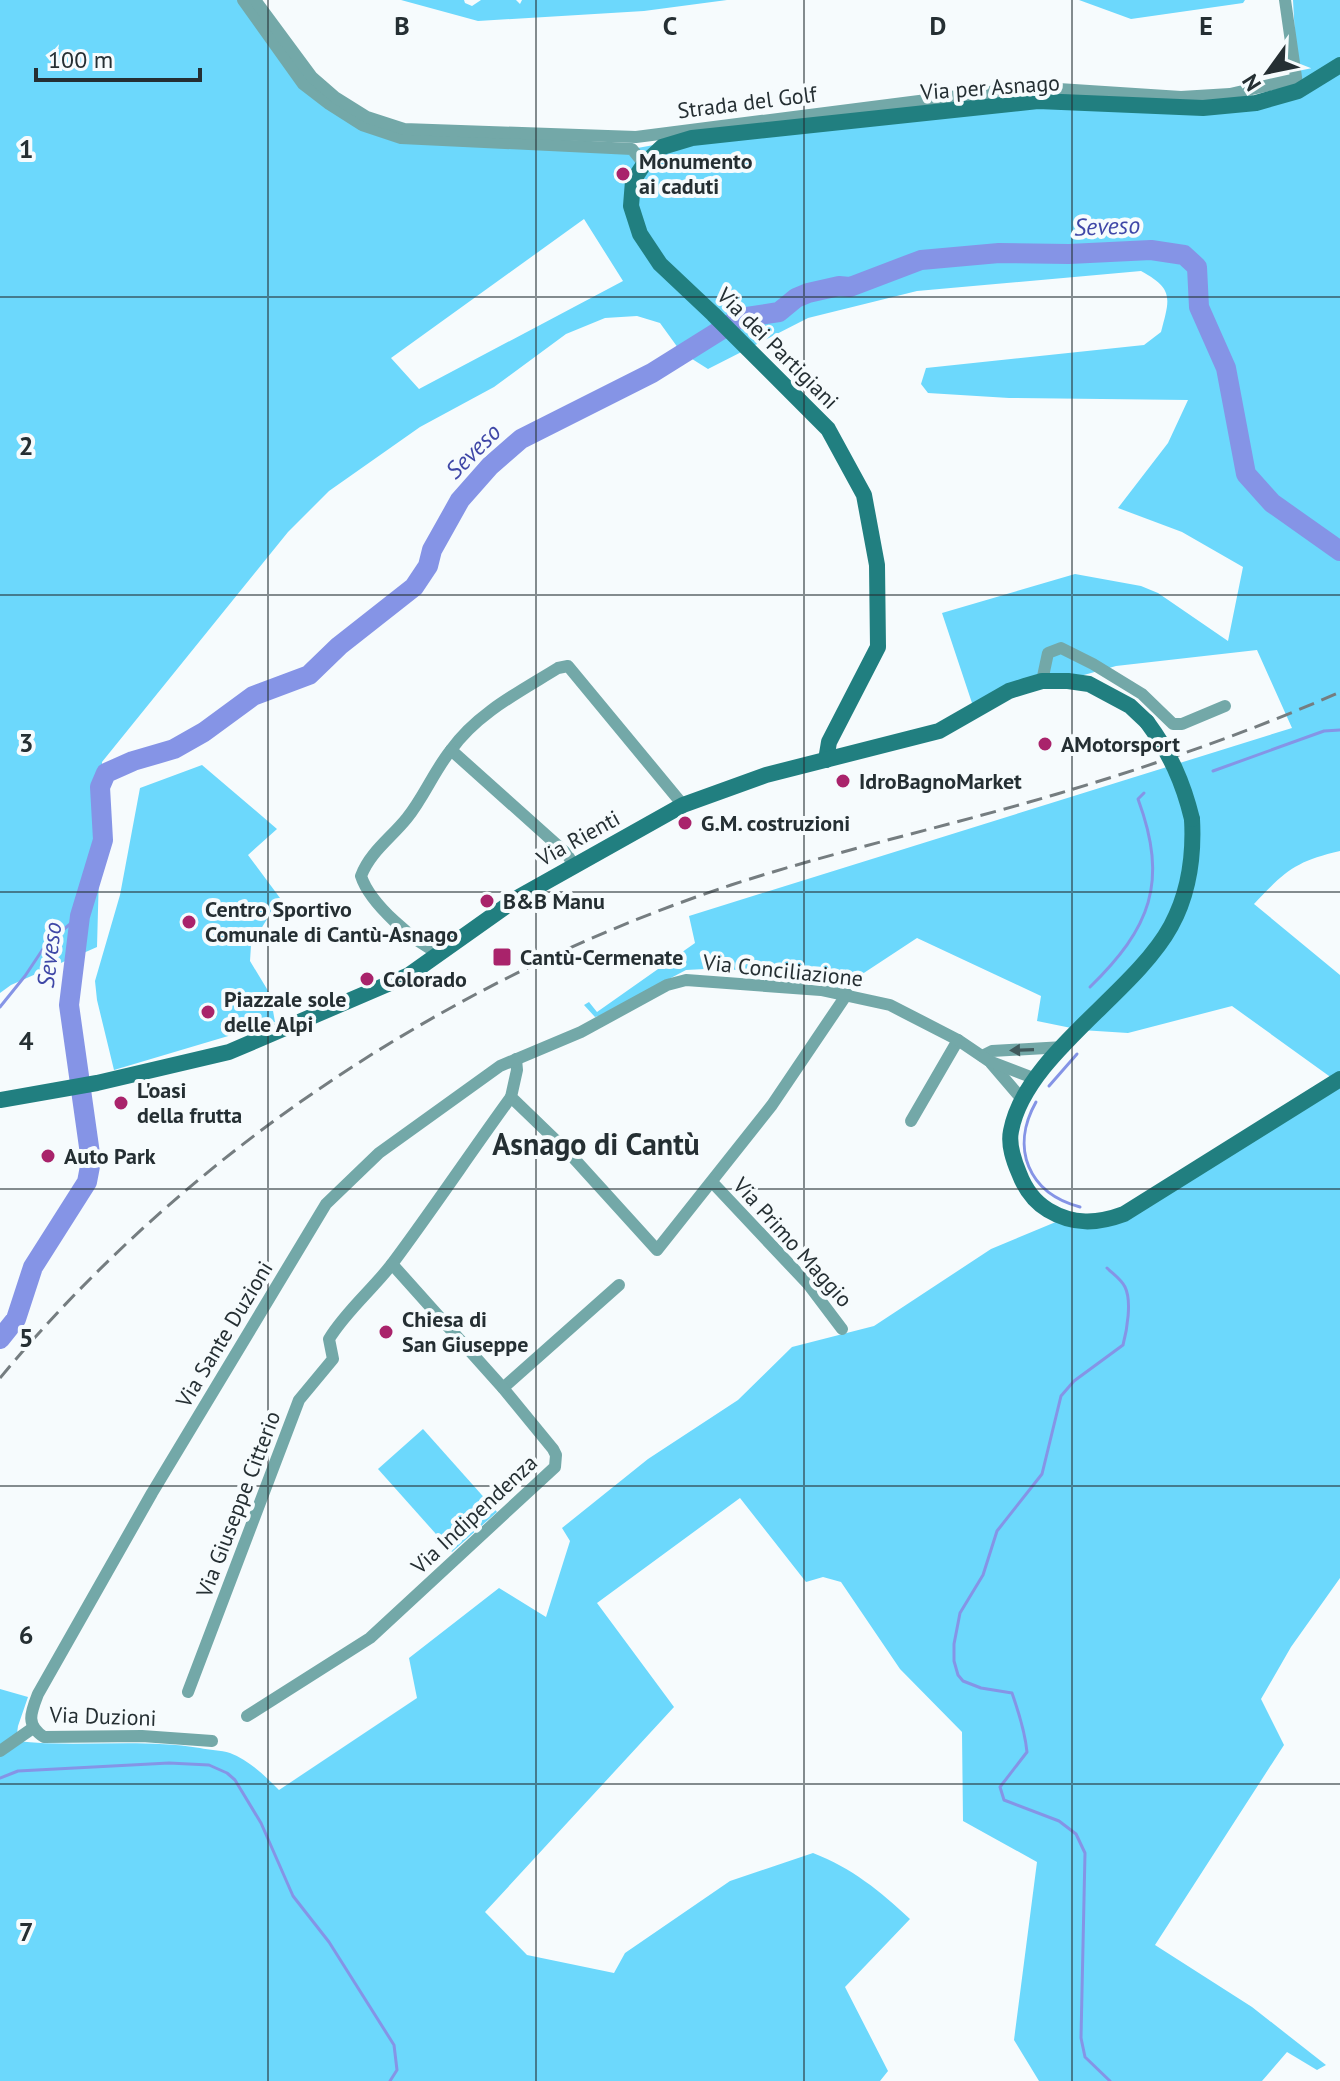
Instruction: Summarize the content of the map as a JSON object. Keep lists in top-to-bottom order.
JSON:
{
  "streets": {
    "main road": ["Via per Asnago", "Via dei Partigiani", "Via Rienti"],
    "street": [
      "Strada del Golf",
      "Via Conciliazione",
      "Via Primo Maggio",
      "Via Sante Duzioni",
      "Via Giuseppe Citterio",
      "Via Indipendenza",
      "Via Duzioni"
    ]
  },
  "crossings": [
    ["Via per Asnago", "Strada del Golf"],
    ["Via per Asnago", "Via dei Partigiani"],
    ["Via dei Partigiani", "Via Rienti"],
    ["Via Conciliazione", "Via Primo Maggio"],
    ["Via Conciliazione", "Via Sante Duzioni"],
    ["Via Sante Duzioni", "Via Duzioni"],
    ["Via Giuseppe Citterio", "Via Indipendenza"]
  ],
  "districts": ["Asnago di Cantù"],
  "water": ["Seveso"],
  "places": {
    "other": [
      "Monumento ai caduti",
      "AMotorsport",
      "IdroBagnoMarket",
      "G.M. costruzioni",
      "B&B Manu",
      "Centro Sportivo Comunale di Cantù-Asnago",
      "Colorado",
      "Piazzale sole delle Alpi",
      "L'oasi della frutta",
      "Auto Park",
      "Chiesa di San Giuseppe"
    ],
    "transit": ["Cantù-Cermenate"]
  },
  "scale_bar": "100 m",
  "north": "bottom left",
  "grid": {
    "columns": [
      "B",
      "C",
      "D",
      "E"
    ],
    "rows": [
      "1",
      "2",
      "3",
      "4",
      "5",
      "6",
      "7"
    ]
  }
}
